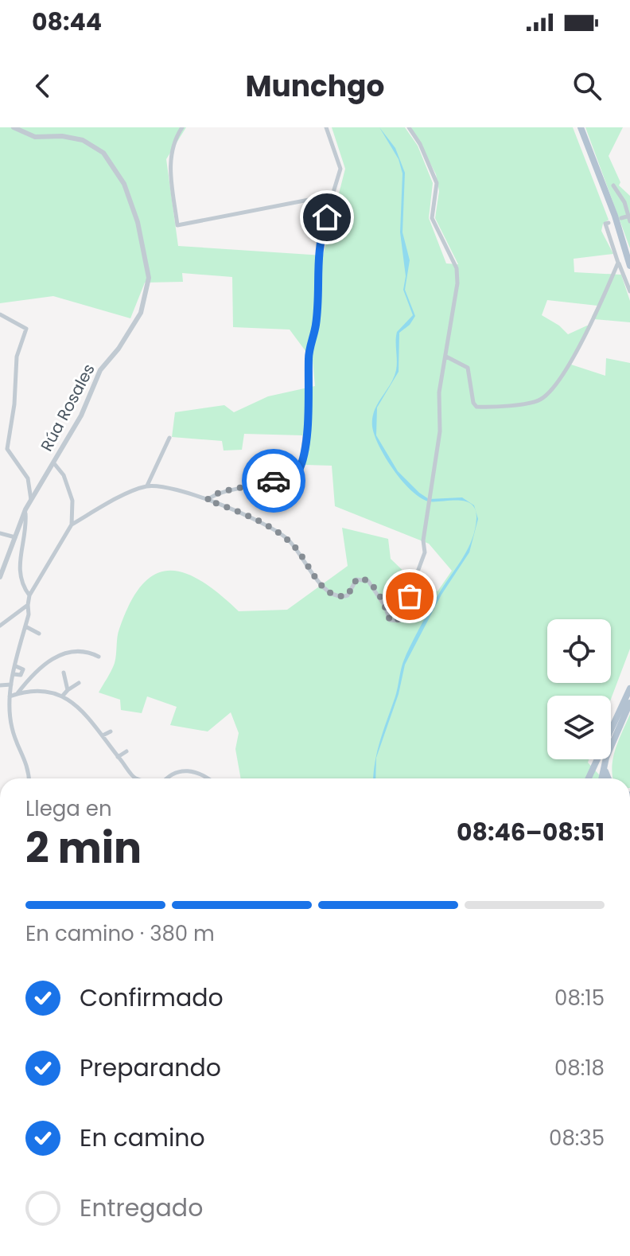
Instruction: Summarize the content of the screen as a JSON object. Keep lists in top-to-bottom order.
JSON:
{
  "streets": {
    "street": ["Rúa Rosales"]
  },
  "page": {
    "status": "08:44",
    "header": "Munchgo",
    "heading": ["2 min", "Llega en", "08:46–08:51"],
    "bar": "En camino · 380 m",
    "list": [
      ["Confirmado", "08:15"],
      ["Preparando", "08:18"],
      ["En camino", "08:35"],
      "Entregado"
    ]
  }
}
